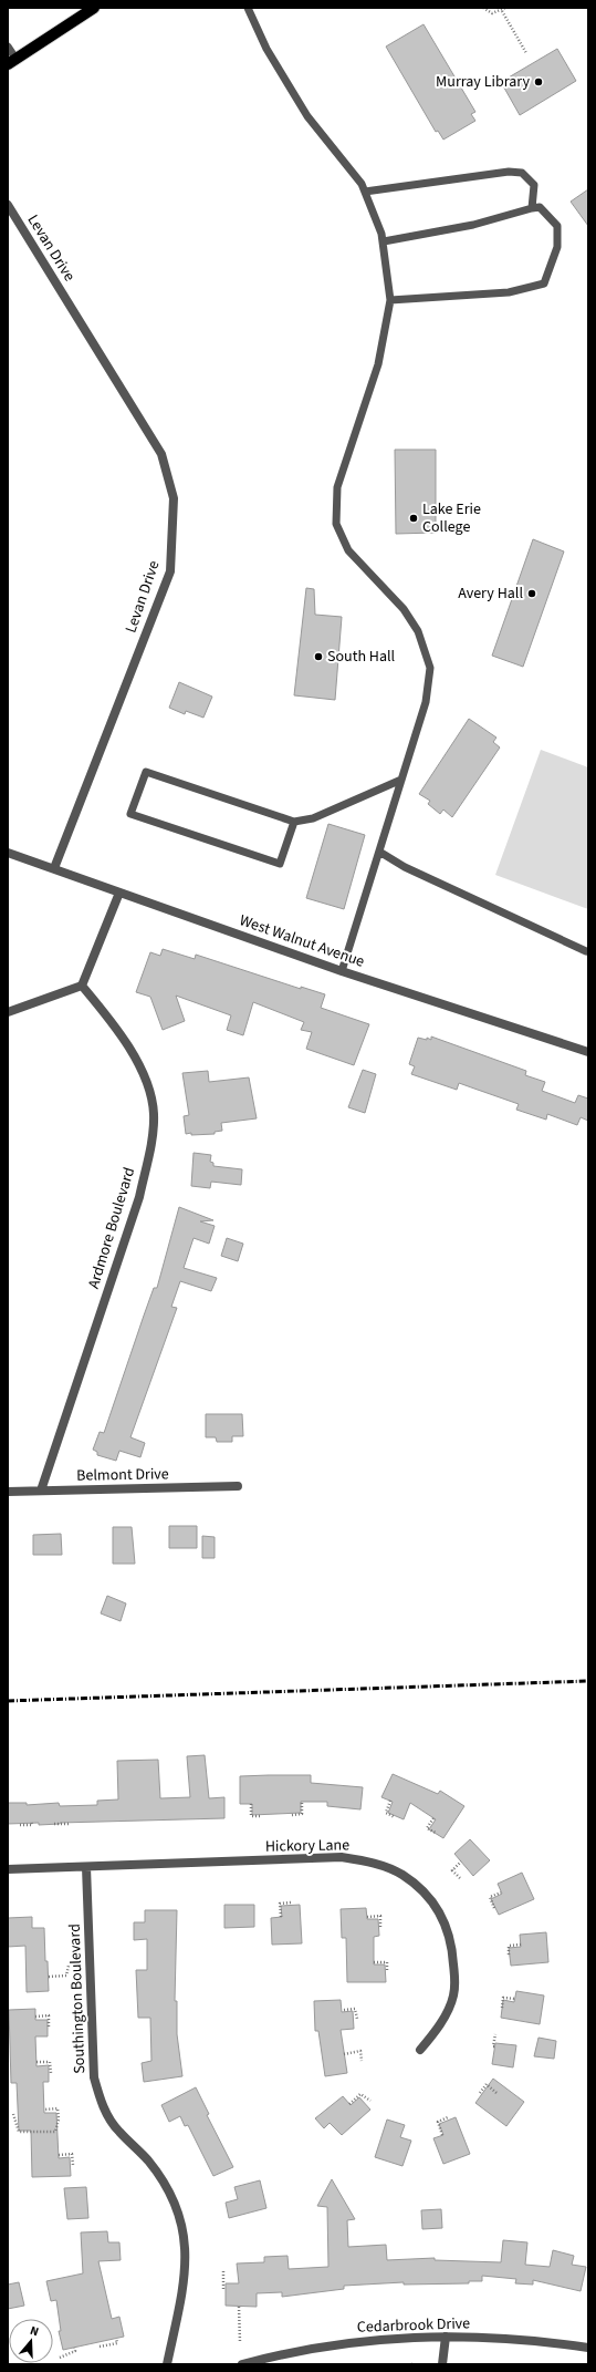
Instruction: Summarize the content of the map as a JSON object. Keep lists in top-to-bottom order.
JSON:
{
  "streets": {
    "street": [
      "Levan Drive",
      "West Walnut Avenue",
      "Ardmore Boulevard",
      "Belmont Drive",
      "Hickory Lane",
      "Southington Boulevard",
      "Cedarbrook Drive"
    ]
  },
  "crossings": [
    ["Levan Drive", "West Walnut Avenue"],
    ["Ardmore Boulevard", "Belmont Drive"],
    ["Hickory Lane", "Southington Boulevard"]
  ],
  "places": [
    "Murray Library",
    "Lake Erie College",
    "Avery Hall",
    "South Hall"
  ],
  "north": "top"
}
